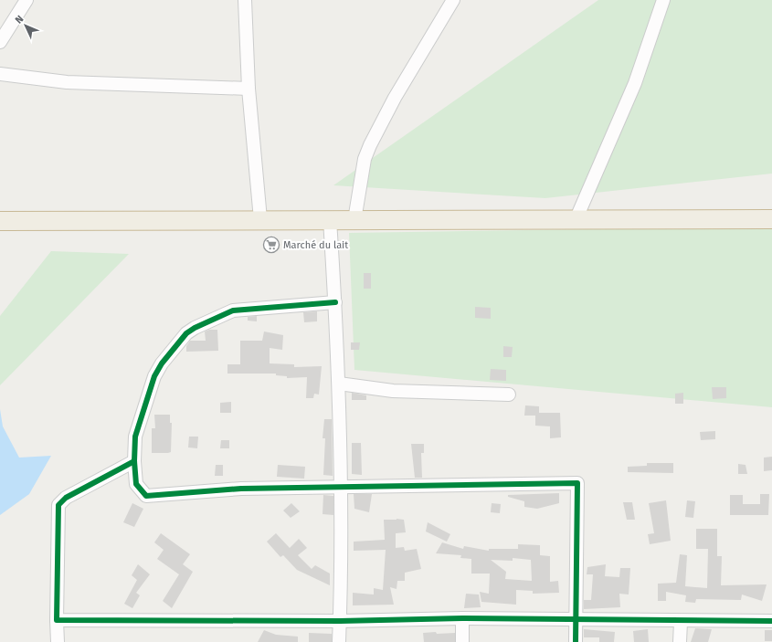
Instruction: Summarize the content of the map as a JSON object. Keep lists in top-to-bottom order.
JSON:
{
  "places": {
    "supermarket": ["Marché du lait"]
  },
  "north": "top left"
}
